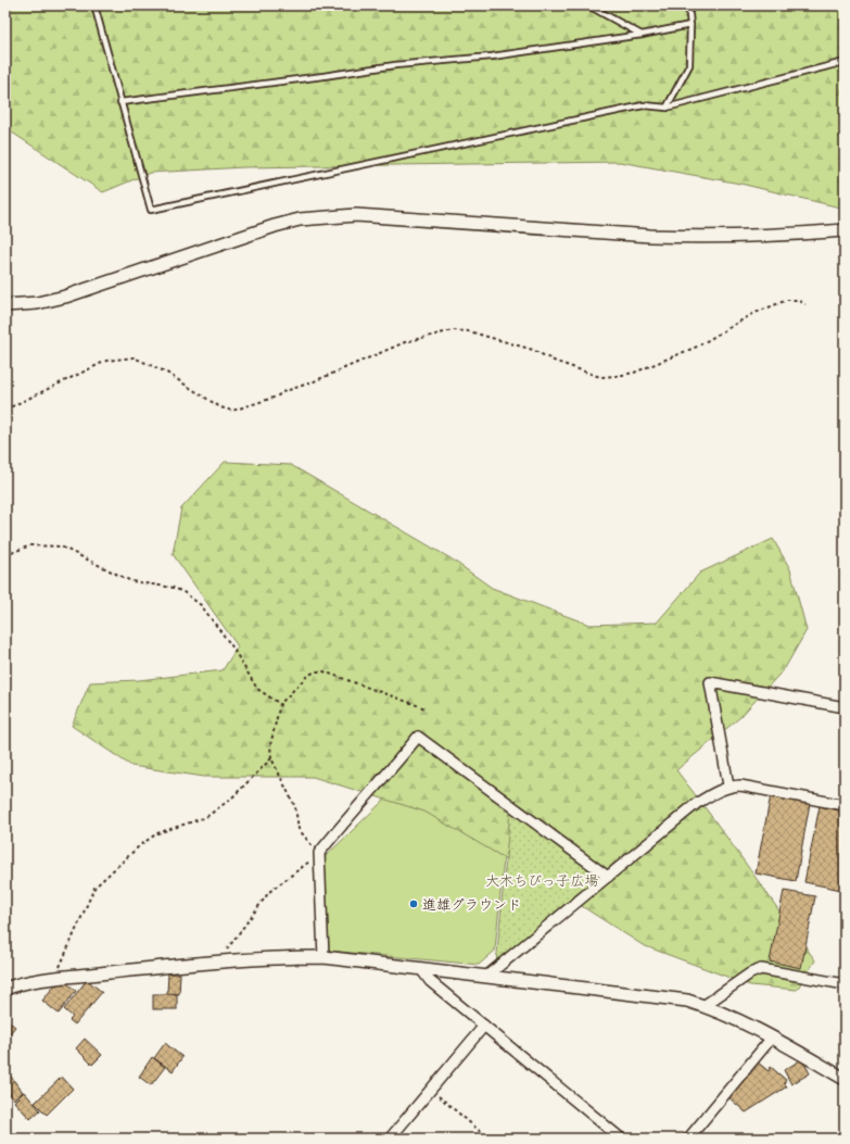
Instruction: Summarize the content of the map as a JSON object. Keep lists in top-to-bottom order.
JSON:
{
  "parks": ["大木ちびっ子広場"],
  "places": ["進雄グラウンド"]
}
